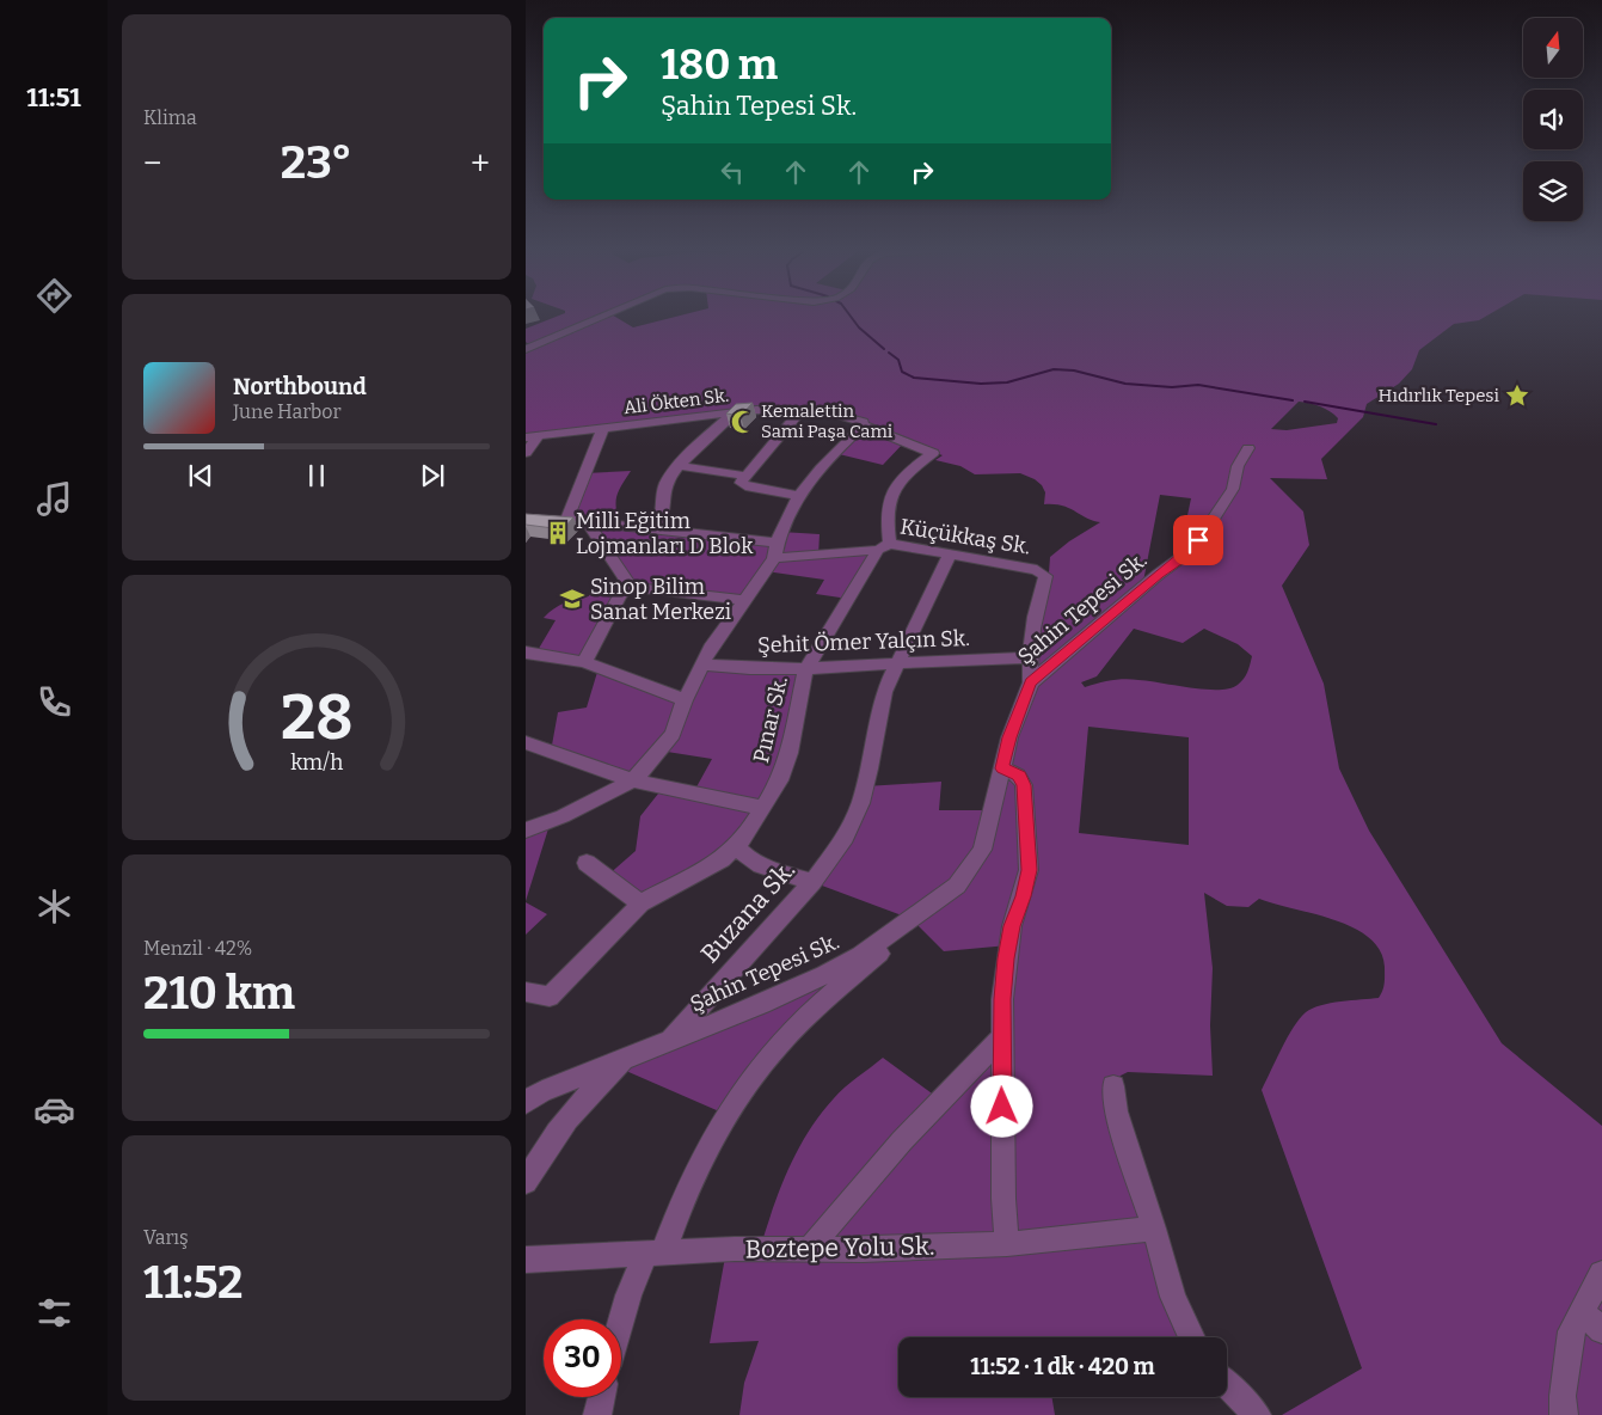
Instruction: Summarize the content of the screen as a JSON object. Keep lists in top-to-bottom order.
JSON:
{
  "streets": {
    "street": [
      "Ali Ökten Sk.",
      "Küçükkaş Sk.",
      "Şahin Tepesi Sk.",
      "Şehit Ömer Yalçın Sk.",
      "Pınar Sk.",
      "Buzana Sk.",
      "Boztepe Yolu Sk."
    ]
  },
  "crossings": [
    ["Ali Ökten Sk.", "Küçükkaş Sk."],
    ["Ali Ökten Sk.", "Pınar Sk."],
    ["Küçükkaş Sk.", "Şahin Tepesi Sk."],
    ["Küçükkaş Sk.", "Şehit Ömer Yalçın Sk."],
    ["Küçükkaş Sk.", "Pınar Sk."],
    ["Küçükkaş Sk.", "Buzana Sk."],
    ["Şahin Tepesi Sk.", "Buzana Sk."],
    ["Şehit Ömer Yalçın Sk.", "Pınar Sk."],
    ["Şehit Ömer Yalçın Sk.", "Buzana Sk."]
  ],
  "places": {
    "place": ["Hıdırlık Tepesi"],
    "mosque": ["Kemalettin Sami Paşa Cami"],
    "building": ["Milli Eğitim Lojmanları D Blok"],
    "school or university": ["Sinop Bilim Sanat Merkezi"]
  },
  "north": "top",
  "page": {
    "tabs": "11:51",
    "tile": [
      "Klima",
      ["Menzil · 42%", "210 km"],
      ["Varış", "11:52"]
    ],
    "turn": ["180 m", "Şahin Tepesi Sk."],
    "heat": ["−", "23°", "+"],
    "song": ["Northbound", "June Harbor"],
    "limit": "30",
    "trip": "11:52 · 1 dk · 420 m",
    "gauge": ["28", "km/h"]
  }
}
